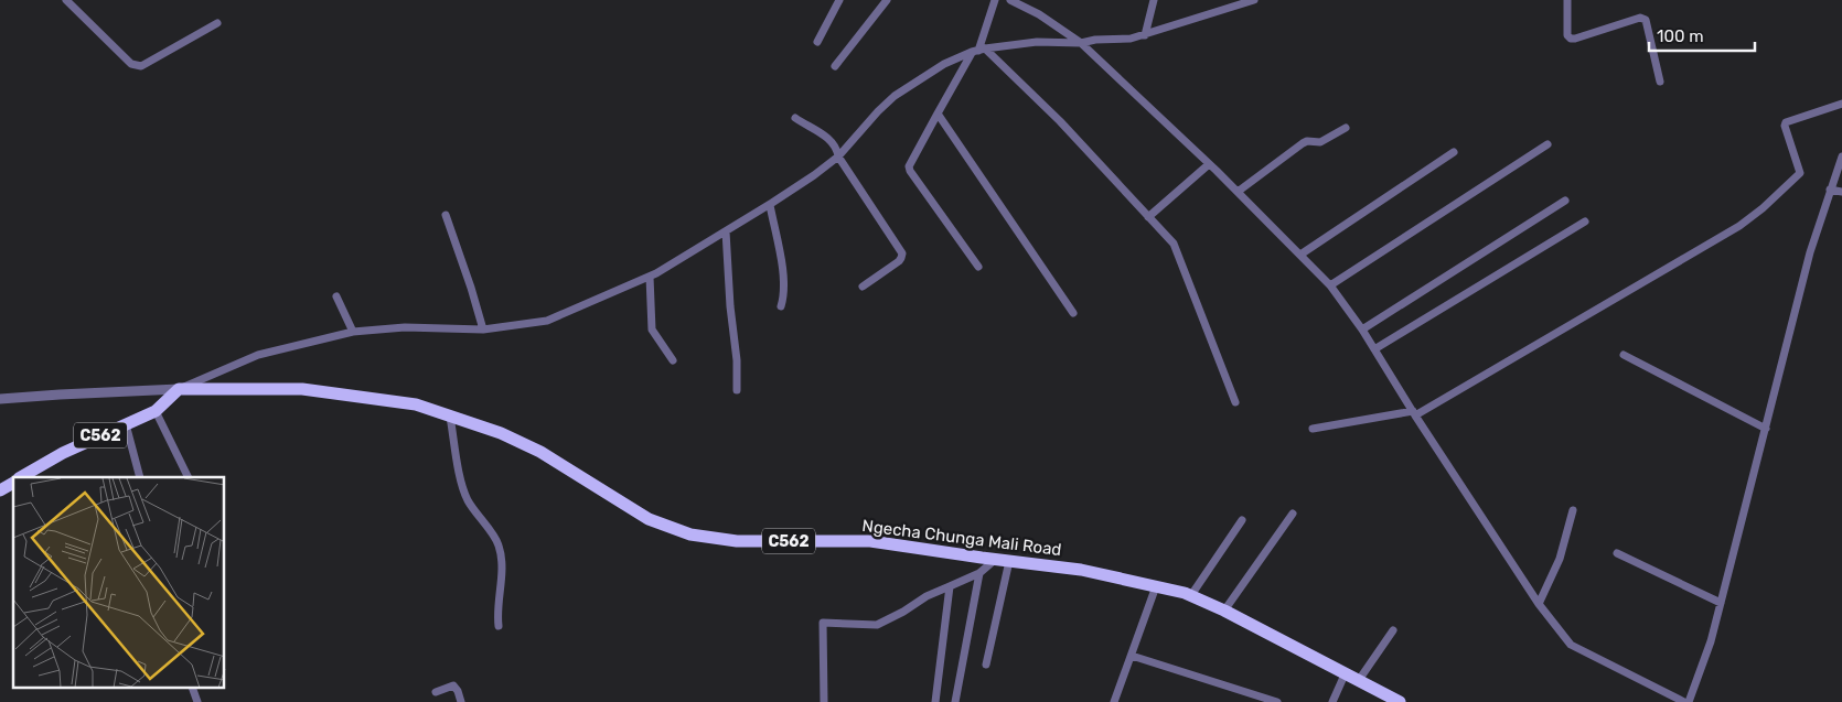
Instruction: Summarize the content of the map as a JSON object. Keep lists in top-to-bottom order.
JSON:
{
  "streets": {
    "main road": ["C562", "Ngecha Chunga Mali Road"]
  },
  "crossings": [
    ["C562", "Ngecha Chunga Mali Road"]
  ],
  "scale_bar": "100 m"
}
